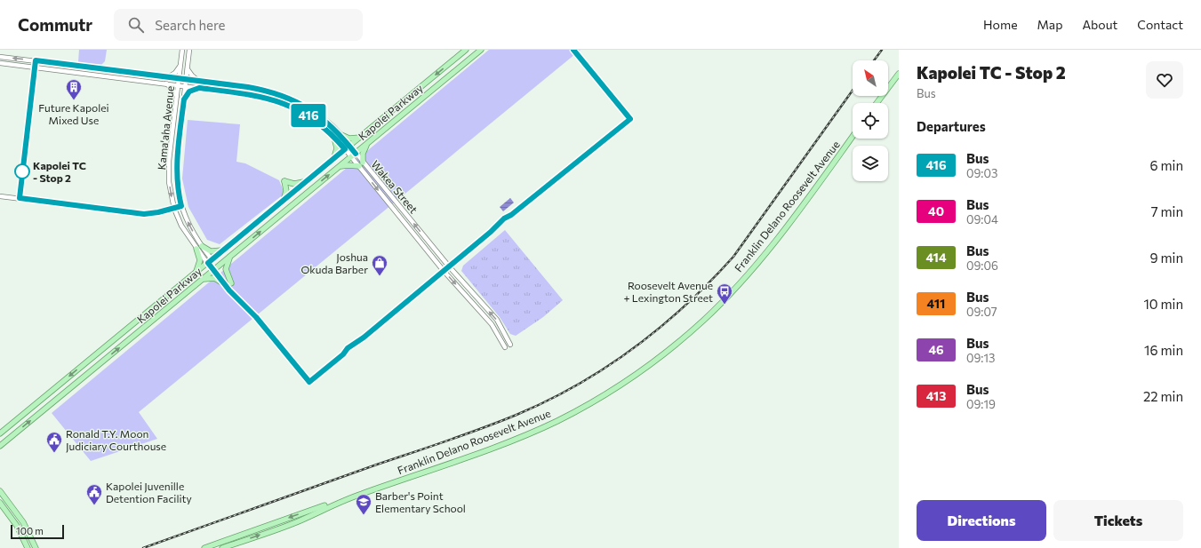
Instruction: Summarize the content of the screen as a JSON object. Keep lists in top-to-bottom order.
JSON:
{
  "streets": {
    "main road": ["Kapolei Parkway", "Franklin Delano Roosevelt Avenue"],
    "street": ["Kama'aha Avenue", "Wakea Street"]
  },
  "crossings": [
    ["Kapolei Parkway", "Kama'aha Avenue"],
    ["Kapolei Parkway", "Wakea Street"],
    ["Kama'aha Avenue", "Wakea Street"]
  ],
  "places": {
    "building": ["Future Kapolei Mixed Use"],
    "other": ["Kapolei TC - Stop 2"],
    "shop": ["Joshua Okuda Barber"],
    "bus stop": ["Roosevelt Avenue + Lexington Street"],
    "public building": ["Ronald T.Y. Moon Judiciary Courthouse", "Kapolei Juvenille Detention Facility"],
    "school or university": ["Barber's Point Elementary School"]
  },
  "lines": ["bus line 416"],
  "scale_bar": "100 m",
  "north": "top left",
  "page": {
    "header": "Commutr",
    "search": "Search here",
    "nav": [
      "Home",
      "Map",
      "About",
      "Contact"
    ],
    "on_map": "416",
    "heading": [
      ["Kapolei TC - Stop 2", "Bus"],
      "Departures"
    ],
    "list": [
      {
        "mark": "416",
        "name": "Bus",
        "note": "09:03",
        "value": "6 min"
      },
      {
        "mark": "40",
        "name": "Bus",
        "note": "09:04",
        "value": "7 min"
      },
      {
        "mark": "414",
        "name": "Bus",
        "note": "09:06",
        "value": "9 min"
      },
      {
        "mark": "411",
        "name": "Bus",
        "note": "09:07",
        "value": "10 min"
      },
      {
        "mark": "46",
        "name": "Bus",
        "note": "09:13",
        "value": "16 min"
      },
      {
        "mark": "413",
        "name": "Bus",
        "note": "09:19",
        "value": "22 min"
      }
    ],
    "buttons": ["Directions", "Tickets"],
    "scale": "100 m"
  }
}
